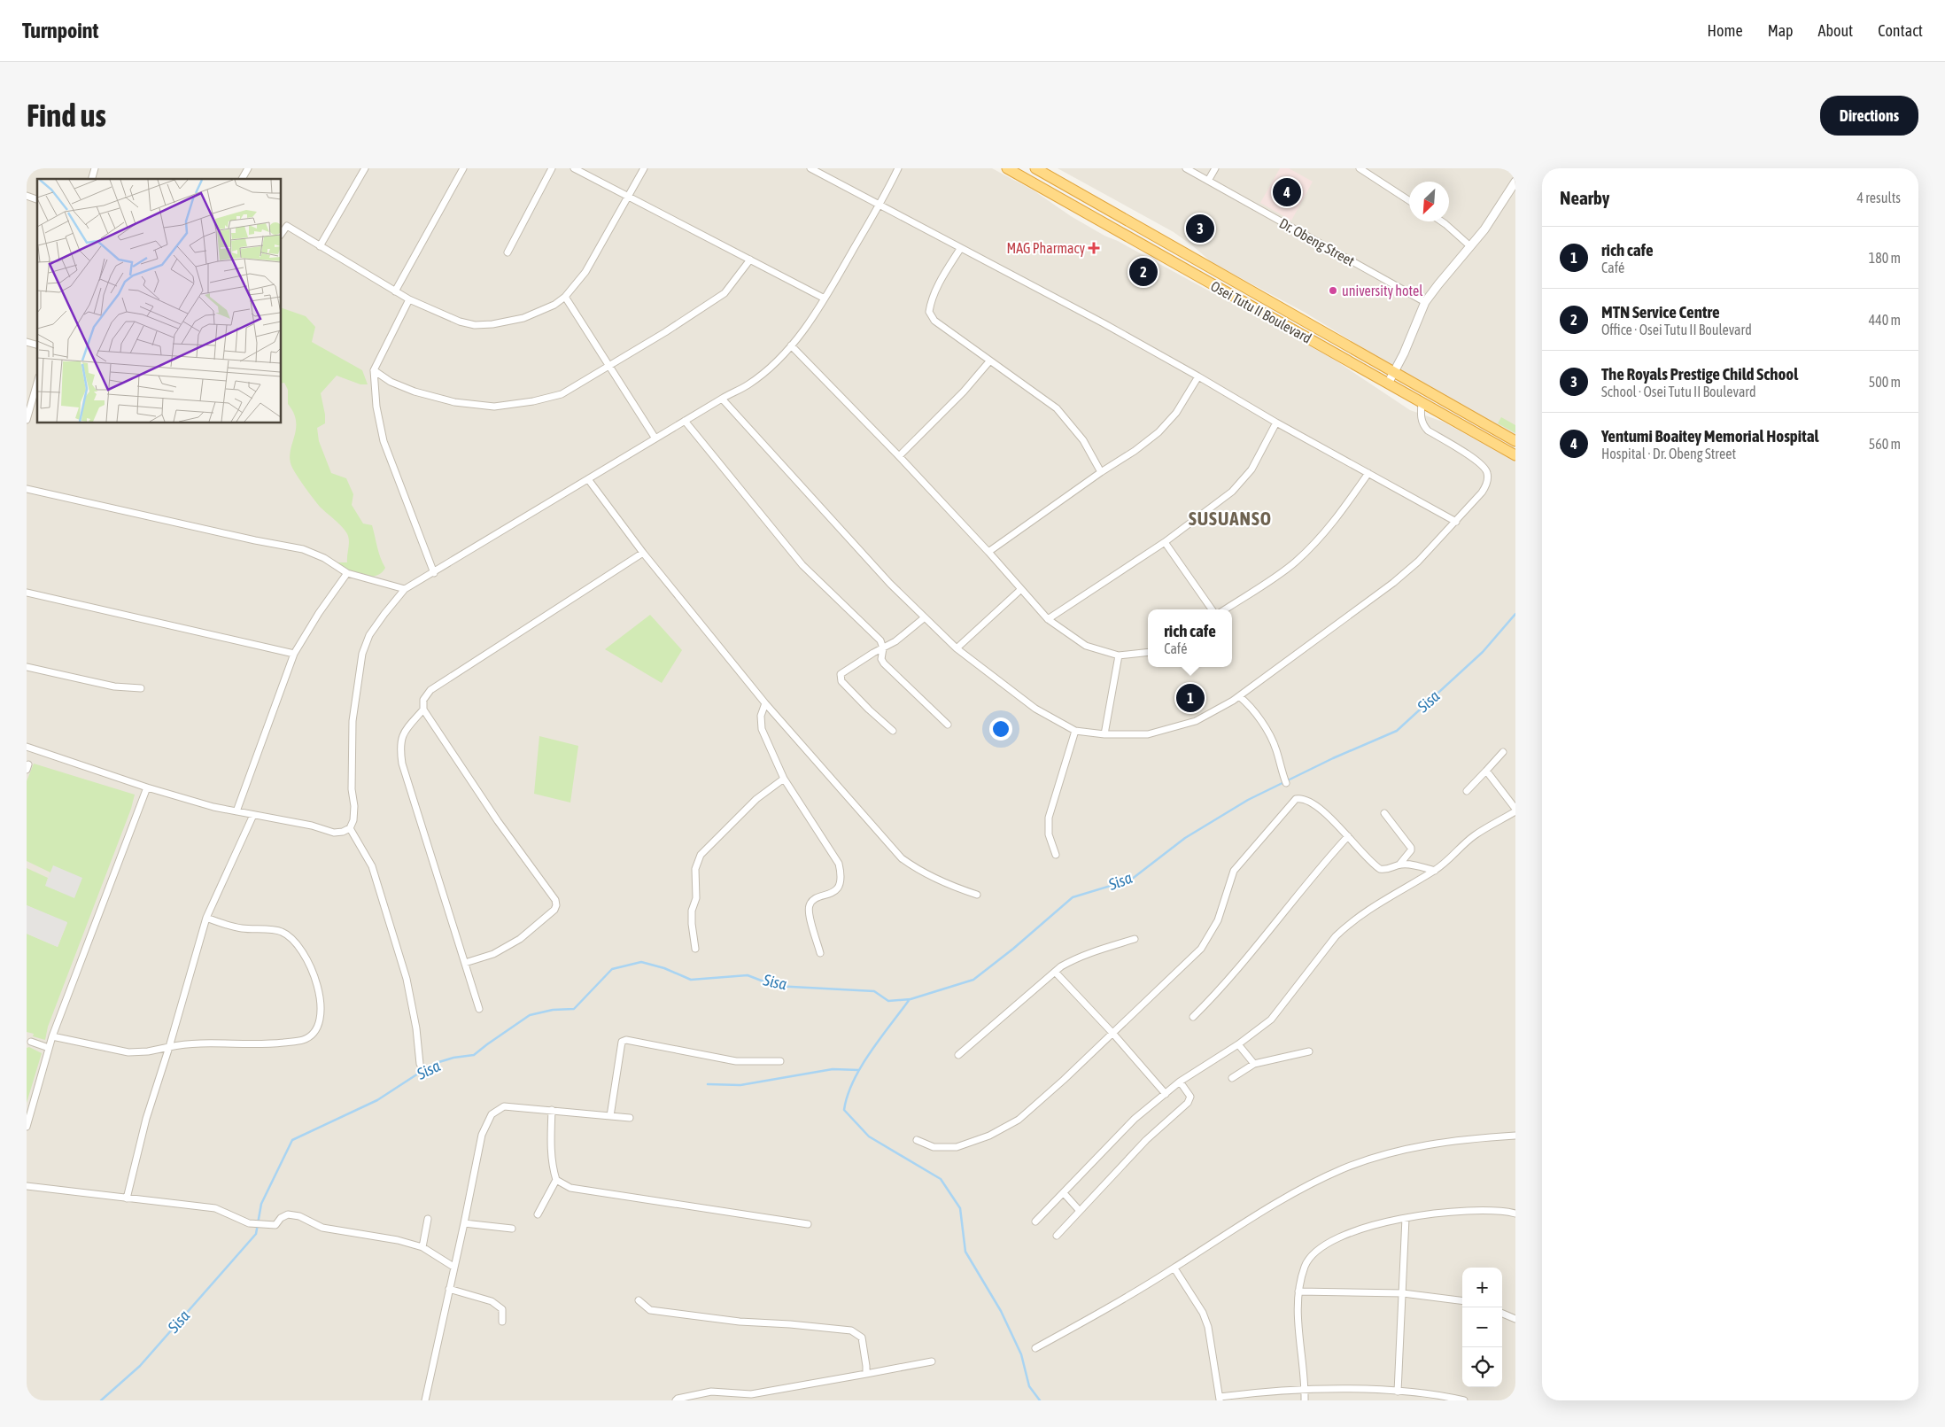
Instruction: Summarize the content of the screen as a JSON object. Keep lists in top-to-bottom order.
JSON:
{
  "streets": {
    "highway": ["Osei Tutu II Boulevard"],
    "street": ["Dr. Obeng Street"]
  },
  "districts": ["SUSUANSO"],
  "water": ["Sisa"],
  "places": {
    "health": ["MAG Pharmacy"],
    "other": ["university hotel"]
  },
  "north": "bottom left",
  "page": {
    "header": "Turnpoint",
    "nav": [
      "Home",
      "Map",
      "About",
      "Contact"
    ],
    "buttons": "Directions",
    "title": "Find us",
    "heading": ["Nearby", "4 results"],
    "pins": [
      "4",
      "3",
      "2",
      "1"
    ],
    "list": [
      {
        "mark": "1",
        "name": "rich cafe",
        "note": "Café",
        "value": "180 m"
      },
      {
        "mark": "2",
        "name": "MTN Service Centre",
        "note": "Office · Osei Tutu II Boulevard",
        "value": "440 m"
      },
      {
        "mark": "3",
        "name": "The Royals Prestige Child School",
        "note": "School · Osei Tutu II Boulevard",
        "value": "500 m"
      },
      {
        "mark": "4",
        "name": "Yentumi Boaitey Memorial Hospital",
        "note": "Hospital · Dr. Obeng Street",
        "value": "560 m"
      }
    ],
    "popup": ["rich cafe", "Café"],
    "map_buttons": ["+", "−"]
  }
}
